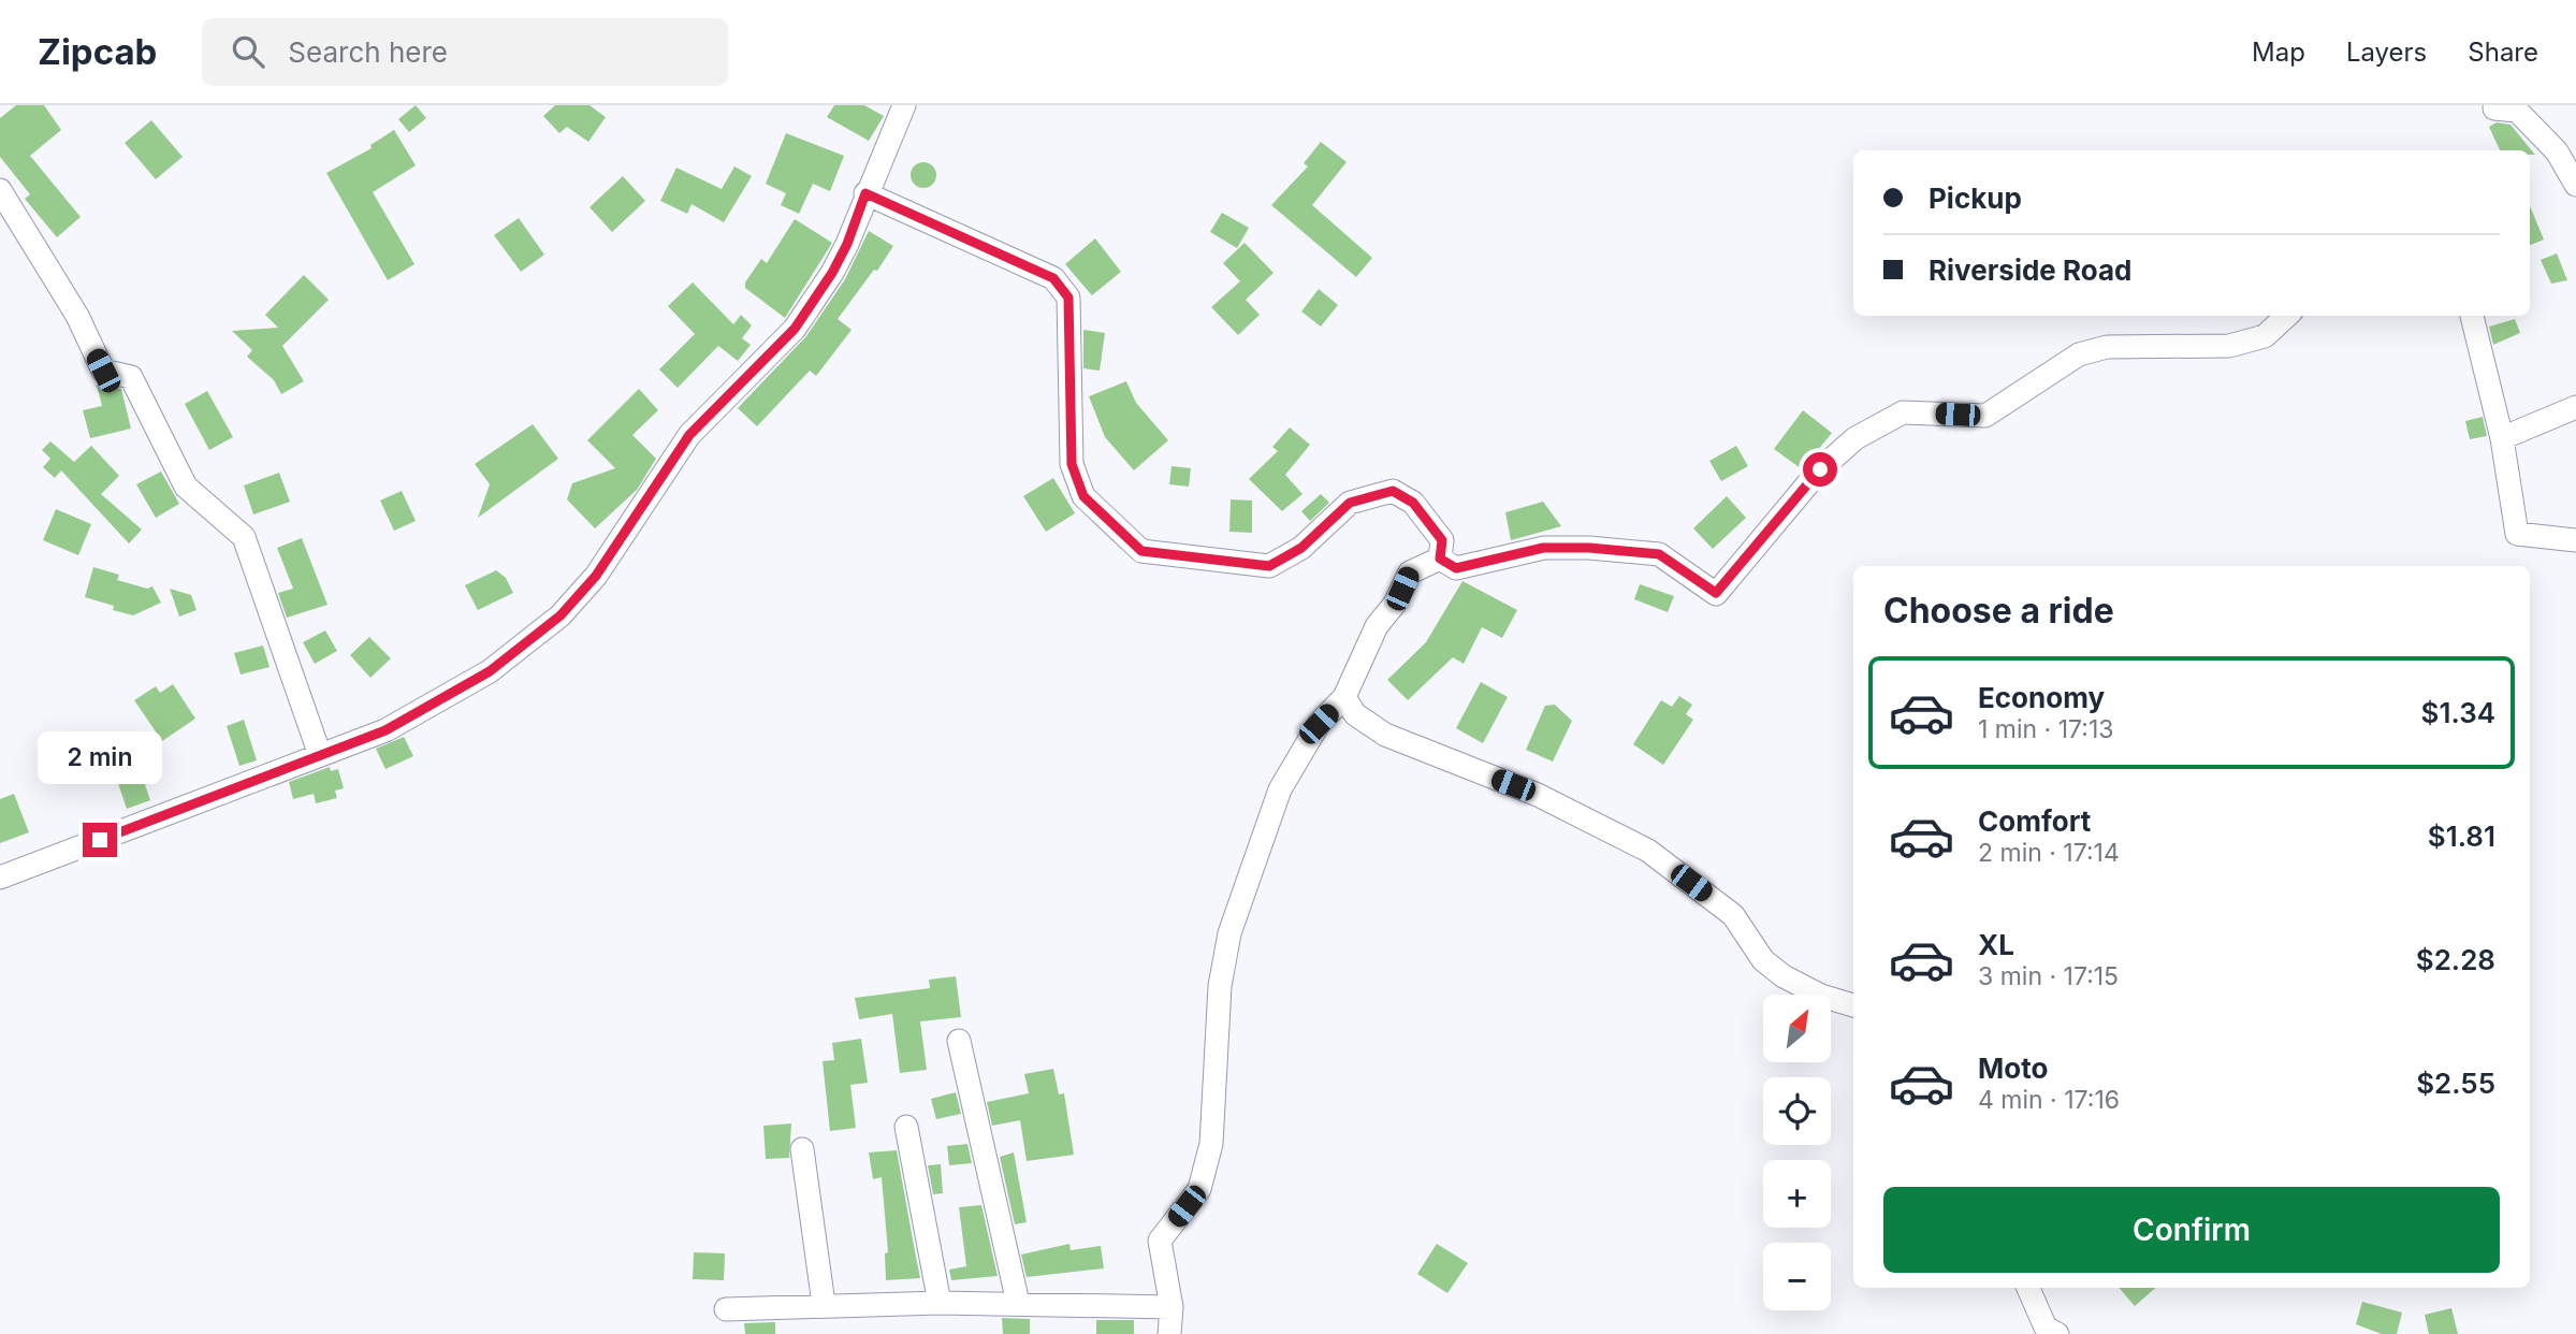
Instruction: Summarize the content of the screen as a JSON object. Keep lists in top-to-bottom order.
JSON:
{
  "north": "top right",
  "page": {
    "header": "Zipcab",
    "search": "Search here",
    "nav": ["Map", "Layers", "Share"],
    "banner": ["Pickup", "Riverside Road"],
    "heading": "Choose a ride",
    "list": [
      {
        "name": "Economy",
        "note": "1 min · 17:13",
        "value": "$1.34"
      },
      {
        "name": "Comfort",
        "note": "2 min · 17:14",
        "value": "$1.81"
      },
      {
        "name": "XL",
        "note": "3 min · 17:15",
        "value": "$2.28"
      },
      {
        "name": "Moto",
        "note": "4 min · 17:16",
        "value": "$2.55"
      }
    ],
    "bubble": "2 min",
    "map_buttons": ["+", "−"],
    "buttons": "Confirm"
  }
}
